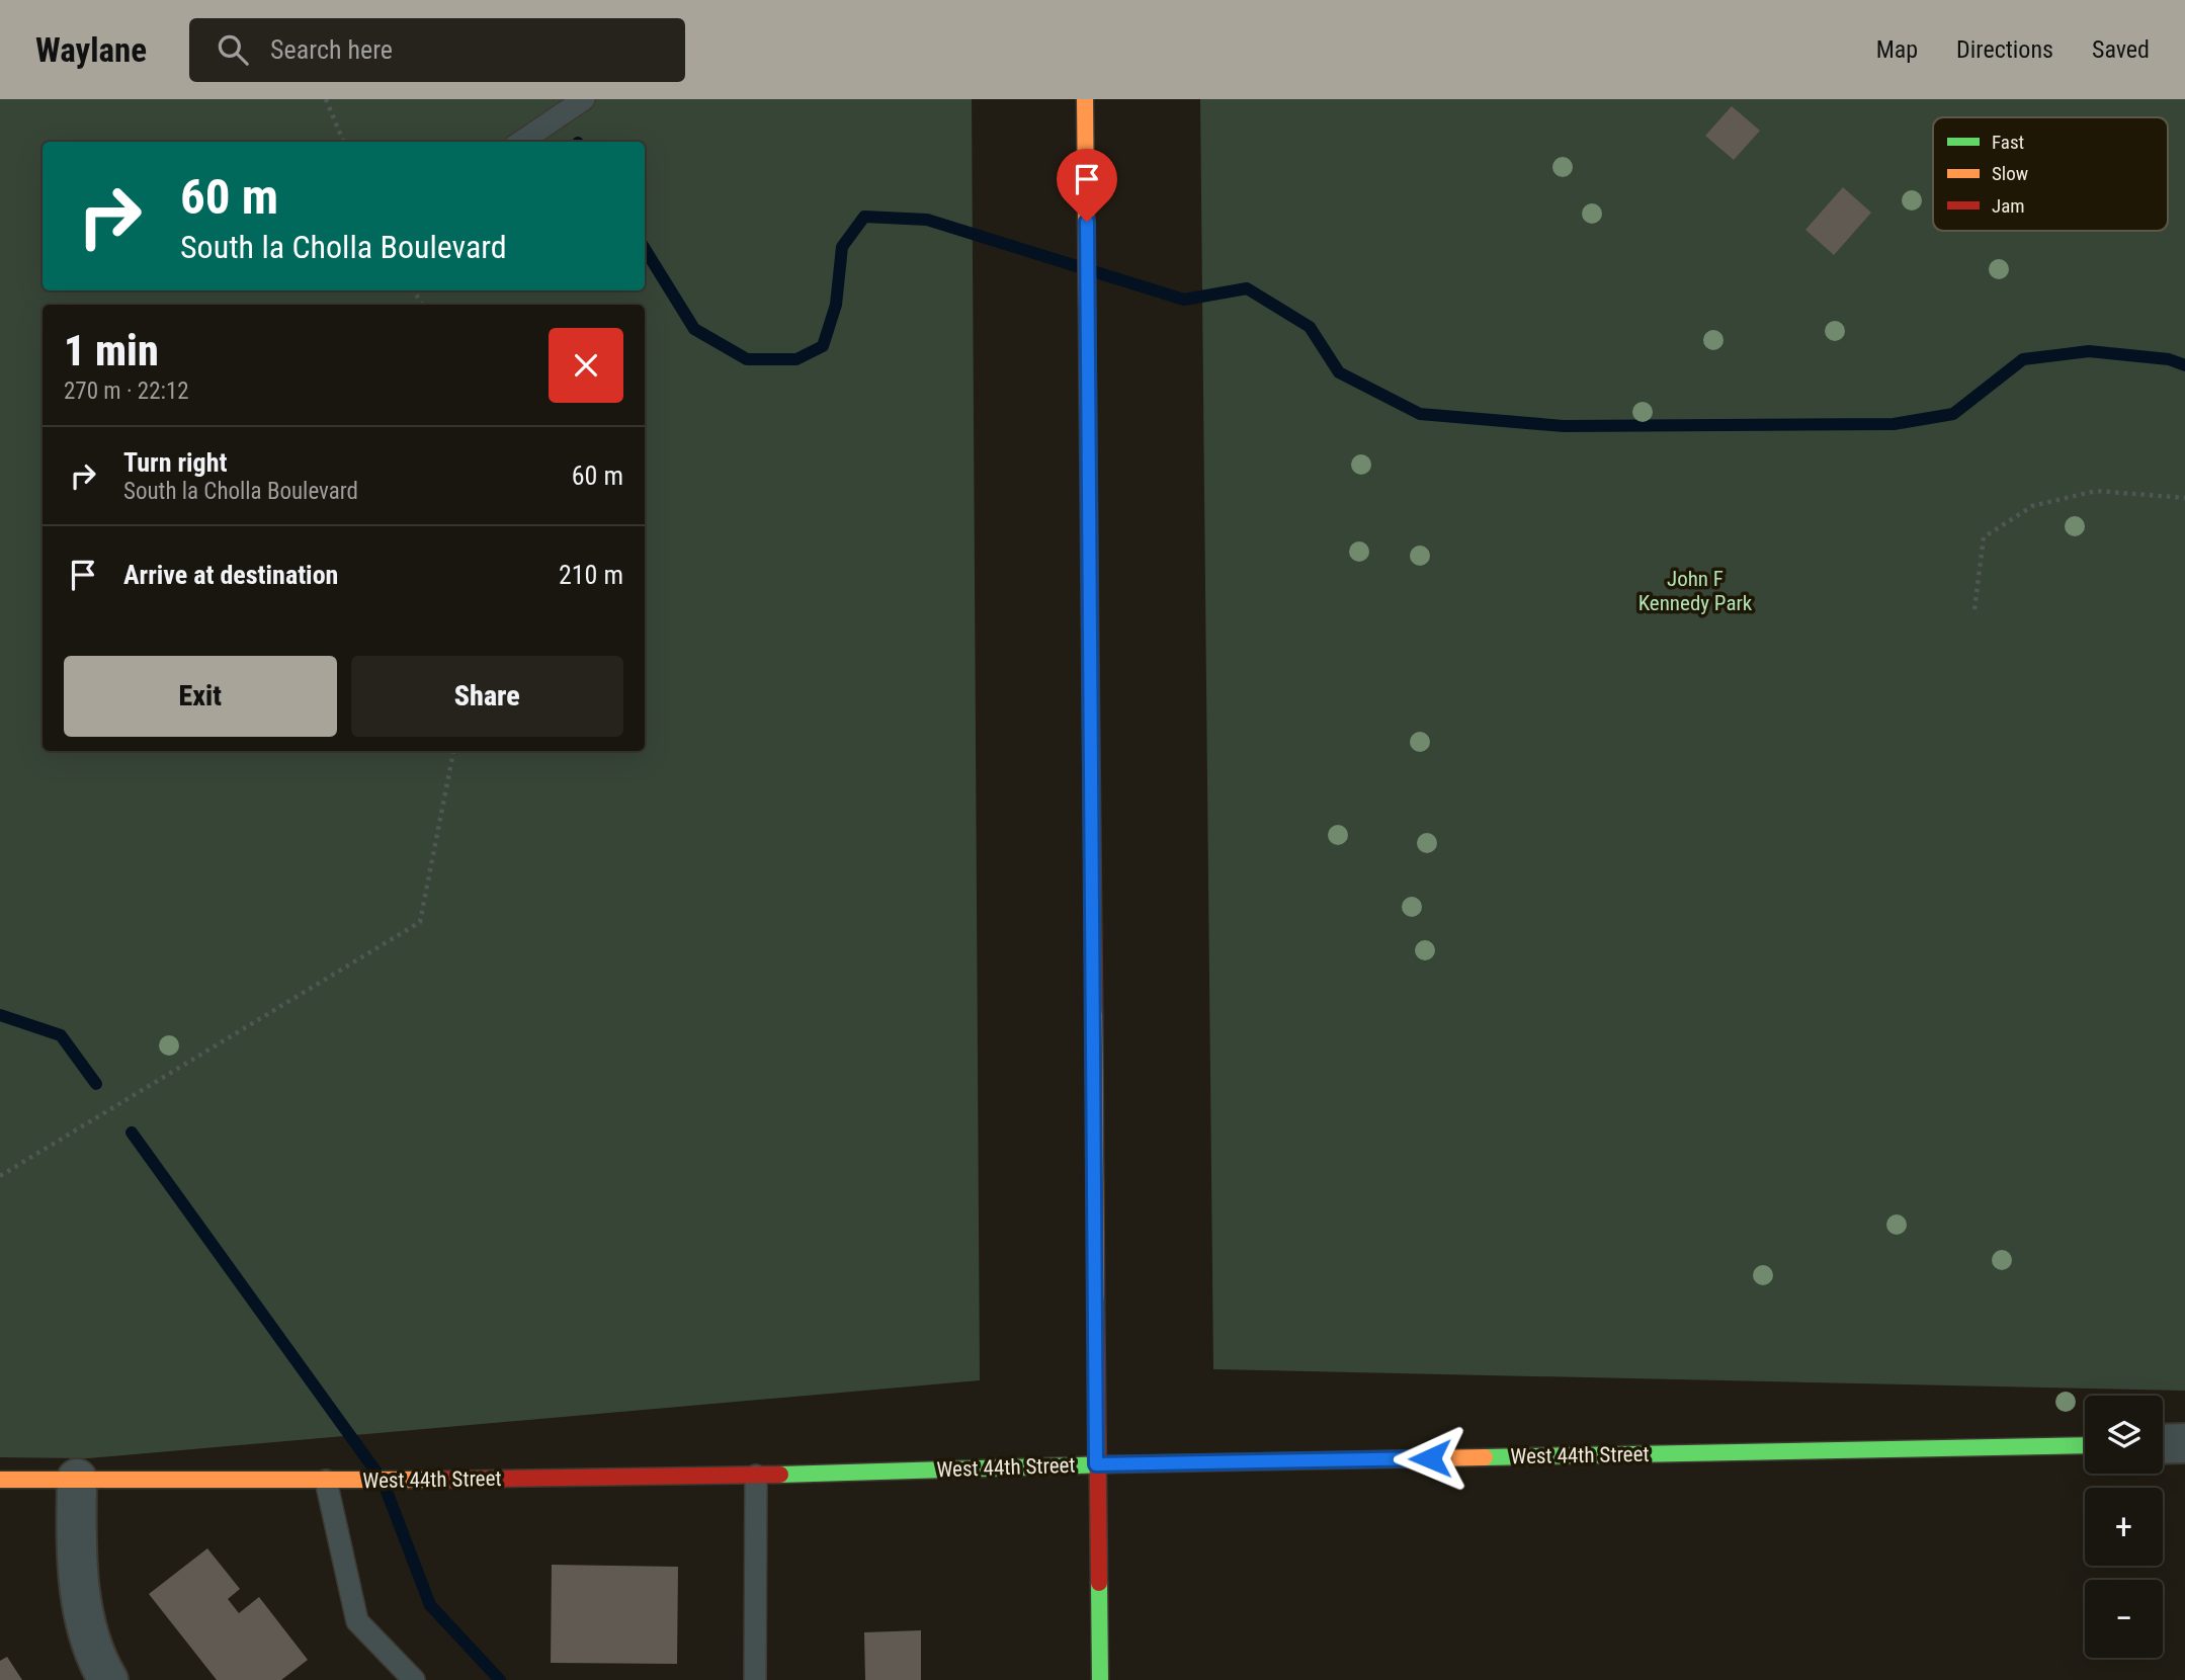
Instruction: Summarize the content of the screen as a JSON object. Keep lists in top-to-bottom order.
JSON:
{
  "streets": {
    "street": ["West 44th Street"]
  },
  "parks": ["John F Kennedy Park"],
  "legend": ["Fast", "Slow", "Jam"],
  "page": {
    "header": "Waylane",
    "search": "Search here",
    "nav": ["Map", "Directions", "Saved"],
    "turn": ["60 m", "South la Cholla Boulevard"],
    "heading": ["1 min", "270 m · 22:12"],
    "list": [
      {
        "name": "Turn right",
        "note": "South la Cholla Boulevard",
        "value": "60 m"
      },
      {
        "name": "Arrive at destination",
        "value": "210 m"
      }
    ],
    "buttons": ["Exit", "Share"],
    "map_buttons": ["+", "−"]
  }
}
